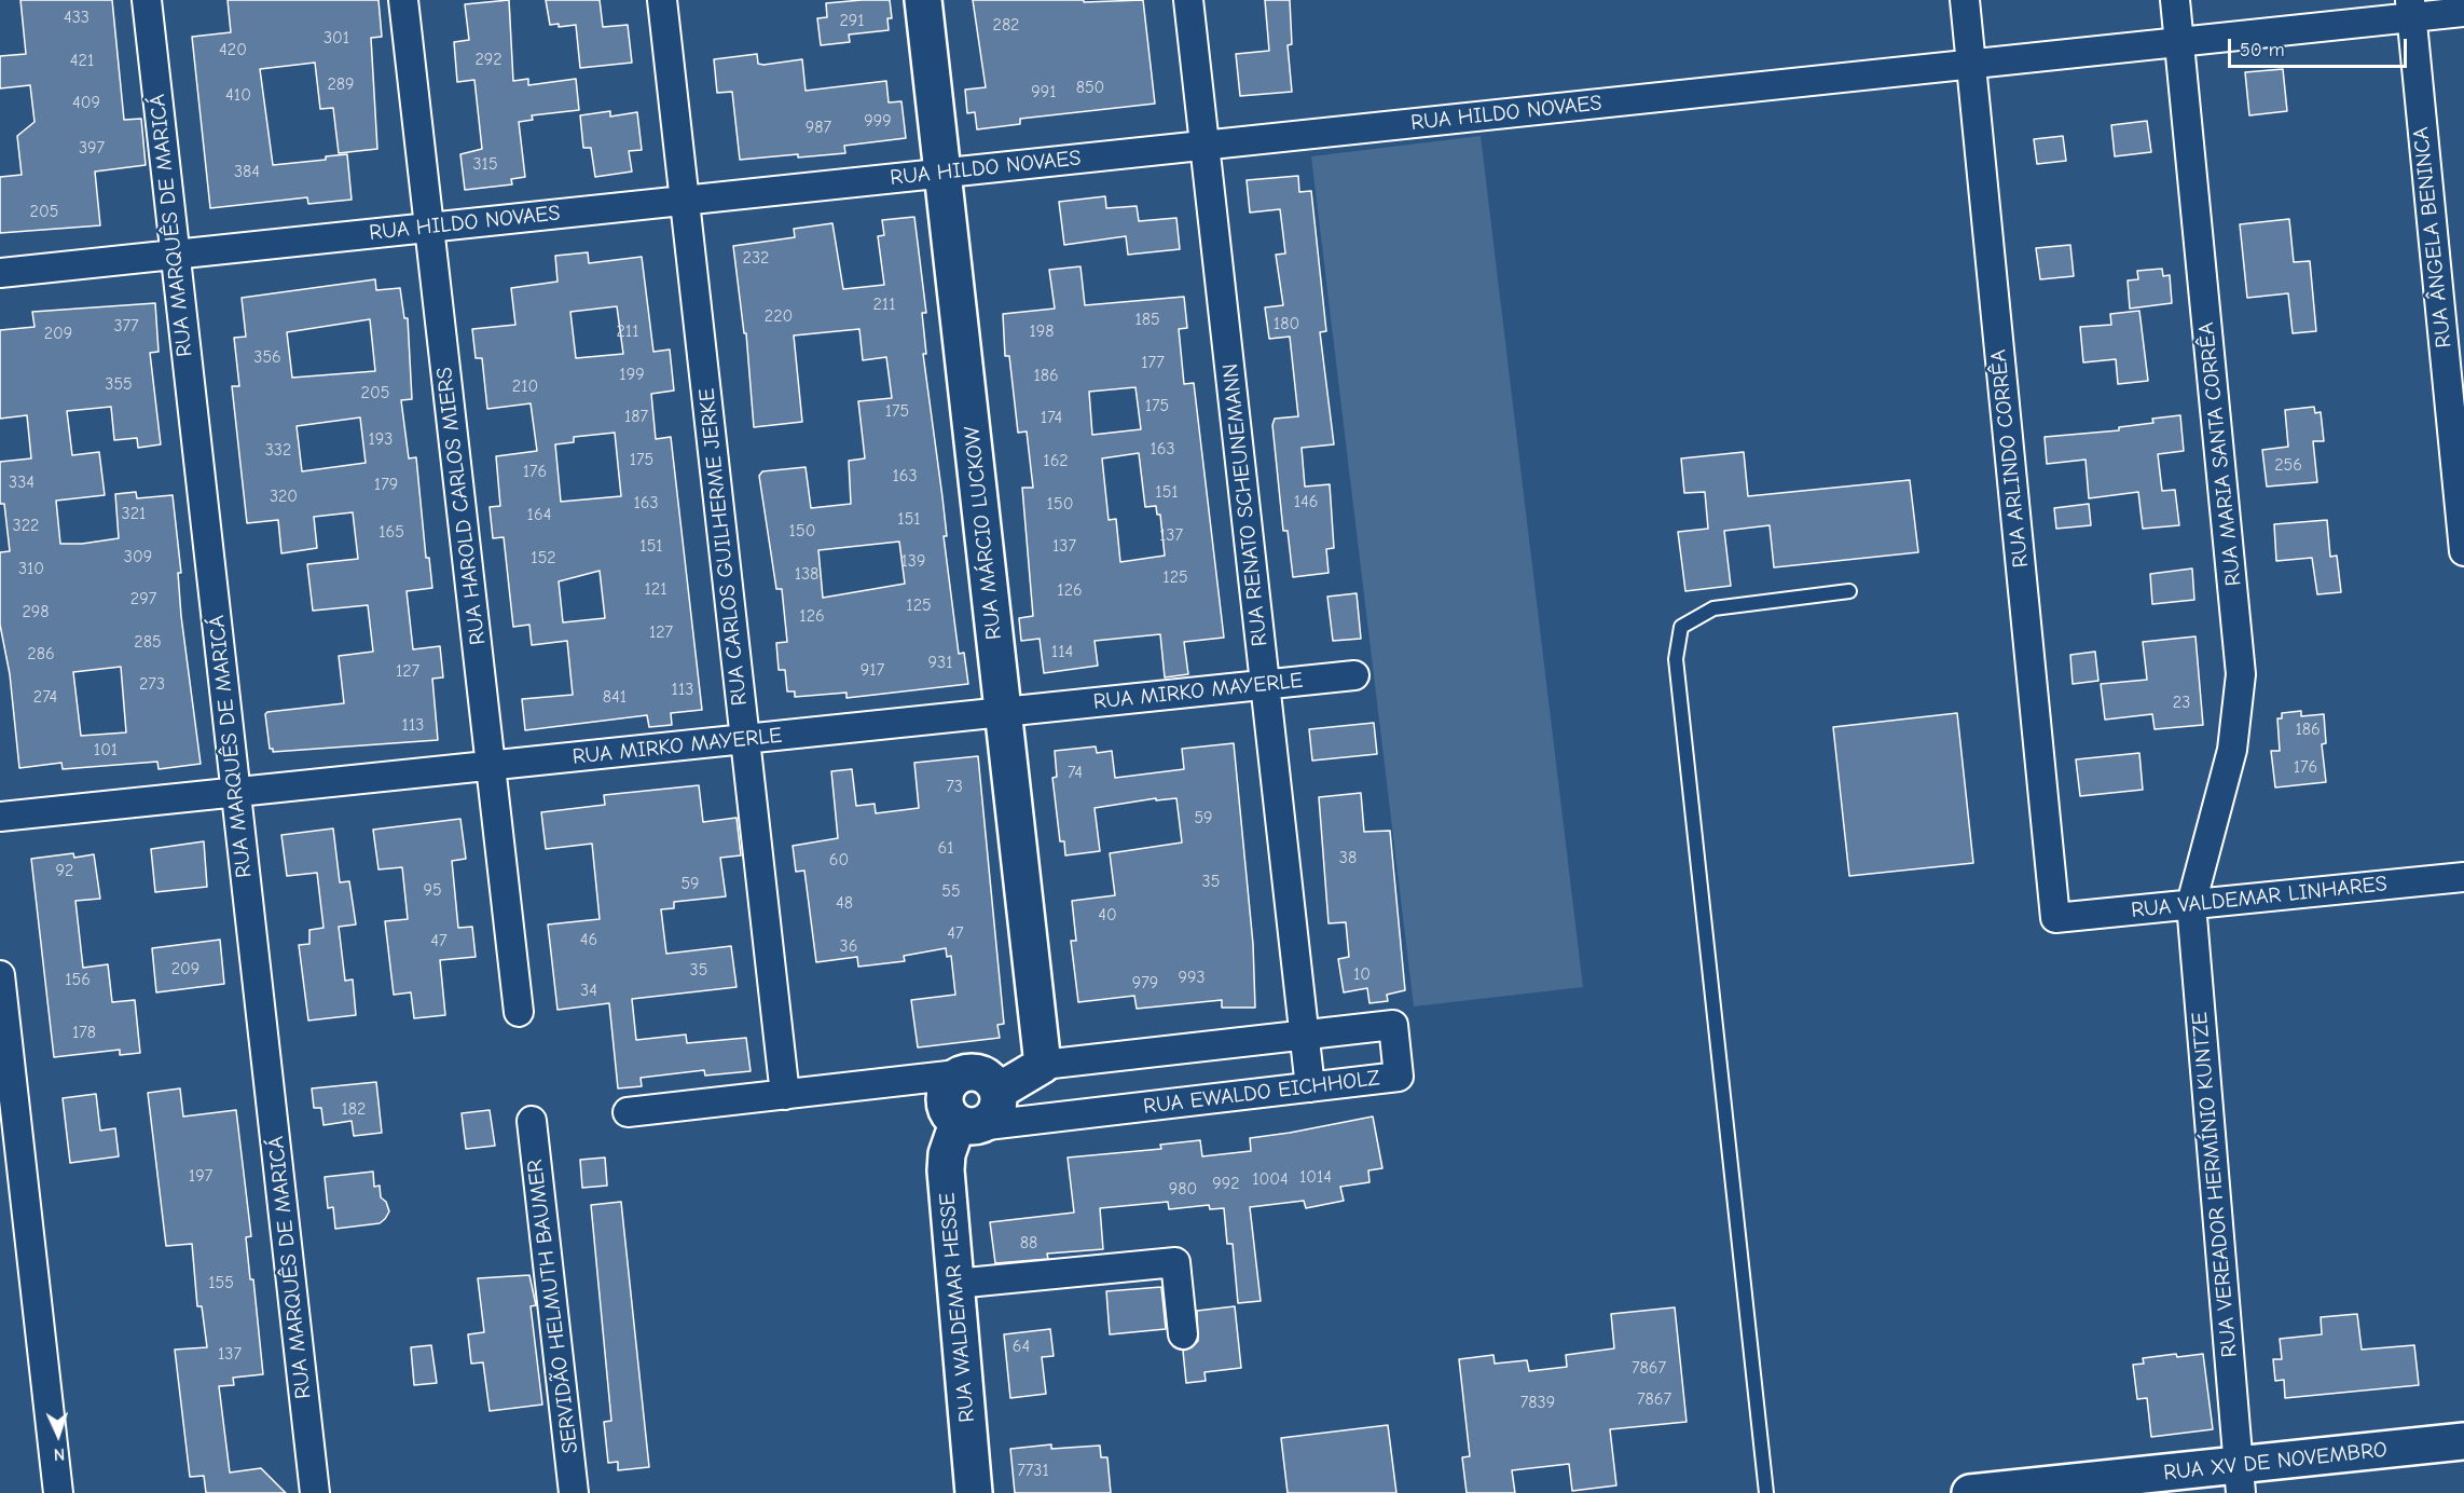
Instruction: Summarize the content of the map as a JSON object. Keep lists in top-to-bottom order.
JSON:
{
  "streets": {
    "street": [
      "RUA HILDO NOVAES",
      "RUA MARQUÊS DE MARICÁ",
      "RUA ÂNGELA BENINCA",
      "RUA MARIA SANTA CORRÊA",
      "RUA ARLINDO CORRÊA",
      "RUA RENATO SCHEUNEMANN",
      "RUA HAROLD CARLOS MIERS",
      "RUA MÁRCIO LUCKOW",
      "RUA CARLOS GUILHERME JERKE",
      "RUA MIRKO MAYERLE",
      "RUA VALDEMAR LINHARES",
      "RUA EWALDO EICHHOLZ",
      "RUA VEREADOR HERMÍNIO KUNTZE",
      "SERVIDÃO HELMUTH BAUMER",
      "RUA WALDEMAR HESSE",
      "RUA XV DE NOVEMBRO"
    ]
  },
  "crossings": [
    ["RUA HILDO NOVAES", "RUA MARQUÊS DE MARICÁ"],
    ["RUA HILDO NOVAES", "RUA ÂNGELA BENINCA"],
    ["RUA HILDO NOVAES", "RUA MARIA SANTA CORRÊA"],
    ["RUA HILDO NOVAES", "RUA ARLINDO CORRÊA"],
    ["RUA HILDO NOVAES", "RUA RENATO SCHEUNEMANN"],
    ["RUA HILDO NOVAES", "RUA HAROLD CARLOS MIERS"],
    ["RUA HILDO NOVAES", "RUA MÁRCIO LUCKOW"],
    ["RUA HILDO NOVAES", "RUA CARLOS GUILHERME JERKE"],
    ["RUA MARQUÊS DE MARICÁ", "RUA MIRKO MAYERLE"],
    ["RUA MARIA SANTA CORRÊA", "RUA VALDEMAR LINHARES"],
    ["RUA MARIA SANTA CORRÊA", "RUA VEREADOR HERMÍNIO KUNTZE"],
    ["RUA ARLINDO CORRÊA", "RUA VALDEMAR LINHARES"],
    ["RUA RENATO SCHEUNEMANN", "RUA MIRKO MAYERLE"],
    ["RUA RENATO SCHEUNEMANN", "RUA EWALDO EICHHOLZ"],
    ["RUA HAROLD CARLOS MIERS", "RUA MIRKO MAYERLE"],
    ["RUA MÁRCIO LUCKOW", "RUA MIRKO MAYERLE"],
    ["RUA MÁRCIO LUCKOW", "RUA EWALDO EICHHOLZ"],
    ["RUA CARLOS GUILHERME JERKE", "RUA MIRKO MAYERLE"],
    ["RUA VALDEMAR LINHARES", "RUA VEREADOR HERMÍNIO KUNTZE"],
    ["RUA EWALDO EICHHOLZ", "RUA WALDEMAR HESSE"],
    ["RUA VEREADOR HERMÍNIO KUNTZE", "RUA XV DE NOVEMBRO"]
  ],
  "house_numbers": [
    "433",
    "291",
    "282",
    "301",
    "420",
    "292",
    "421",
    "289",
    "850",
    "991",
    "410",
    "409",
    "999",
    "987",
    "397",
    "315",
    "384",
    "205",
    "232",
    "211",
    "220",
    "185",
    "180",
    "377",
    "211",
    "198",
    "209",
    "356",
    "177",
    "199",
    "186",
    "355",
    "210",
    "205",
    "175",
    "175",
    "187",
    "174",
    "193",
    "163",
    "332",
    "175",
    "162",
    "256",
    "176",
    "163",
    "334",
    "179",
    "151",
    "320",
    "146",
    "163",
    "150",
    "321",
    "164",
    "151",
    "322",
    "150",
    "165",
    "137",
    "151",
    "137",
    "309",
    "152",
    "139",
    "310",
    "138",
    "125",
    "121",
    "126",
    "297",
    "125",
    "298",
    "126",
    "127",
    "285",
    "114",
    "286",
    "931",
    "917",
    "127",
    "273",
    "113",
    "274",
    "841",
    "23",
    "113",
    "186",
    "101",
    "176",
    "74",
    "73",
    "59",
    "61",
    "38",
    "60",
    "92",
    "35",
    "59",
    "95",
    "55",
    "48",
    "40",
    "47",
    "46",
    "47",
    "36",
    "209",
    "35",
    "10",
    "993",
    "156",
    "979",
    "34",
    "178",
    "182",
    "197",
    "1014",
    "1004",
    "992",
    "980",
    "88",
    "155",
    "64",
    "137",
    "7867",
    "7867",
    "7839",
    "7731"
  ],
  "scale_bar": "50 m",
  "north": "bottom"
}
